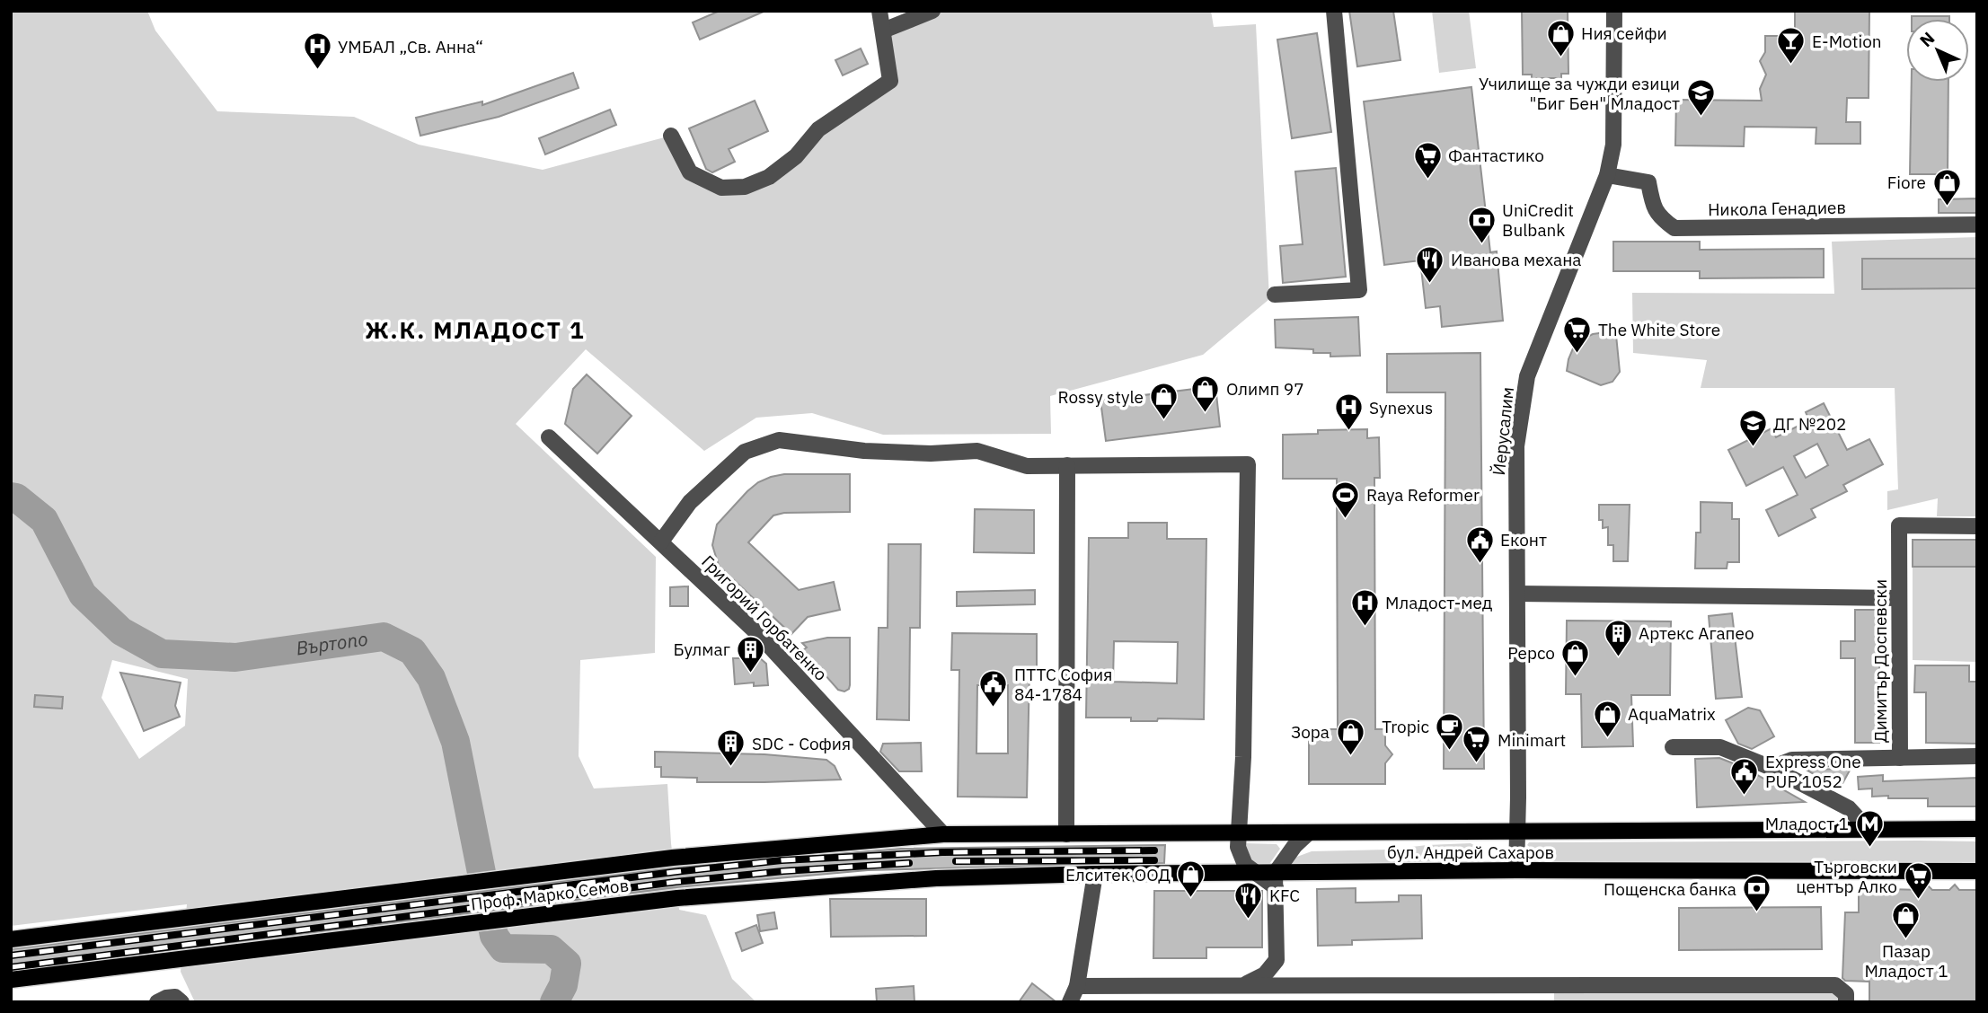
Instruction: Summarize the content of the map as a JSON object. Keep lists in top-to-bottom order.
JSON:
{
  "streets": {
    "main road": ["бул. Андрей Сахаров", "Проф. Марко Семов"],
    "street": [
      "Никола Генадиев",
      "Йерусалим",
      "Григорий Горбатенко",
      "Димитър Доспевски"
    ]
  },
  "crossings": [
    ["Никола Генадиев", "Йерусалим"],
    ["Йерусалим", "бул. Андрей Сахаров"],
    ["Григорий Горбатенко", "Проф. Марко Семов"],
    ["бул. Андрей Сахаров", "Проф. Марко Семов"]
  ],
  "districts": ["Ж.К. МЛАДОСТ 1"],
  "water": ["Въртопо"],
  "places": {
    "shop": [
      "Ния сейфи",
      "Fiore",
      "Олимп 97",
      "Rossy style",
      "Pepco",
      "AquaMatrix",
      "Зора",
      "Елситек ООД",
      "Пазар Младост 1"
    ],
    "bar": ["E-Motion"],
    "hospital": ["УМБАЛ „Св. Анна“", "Synexus", "Младост-мед"],
    "school or university": ["Училище за чужди езици \"Биг Бен\" Младост", "ДГ №202"],
    "supermarket": [
      "Фантастико",
      "The White Store",
      "Minimart",
      "Търговски център Алко"
    ],
    "bank": ["UniCredit Bulbank", "Пощенска банка"],
    "restaurant": ["Иванова механа", "KFC"],
    "sports": ["Raya Reformer"],
    "public building": ["Еконт", "ПТТС София 84-1784", "Express One PUP 1052"],
    "building": ["Артекс Агапео", "Булмаг", "SDC - София"],
    "cafe": ["Tropic"],
    "metro station": ["Младост 1"]
  },
  "north": "top left"
}
